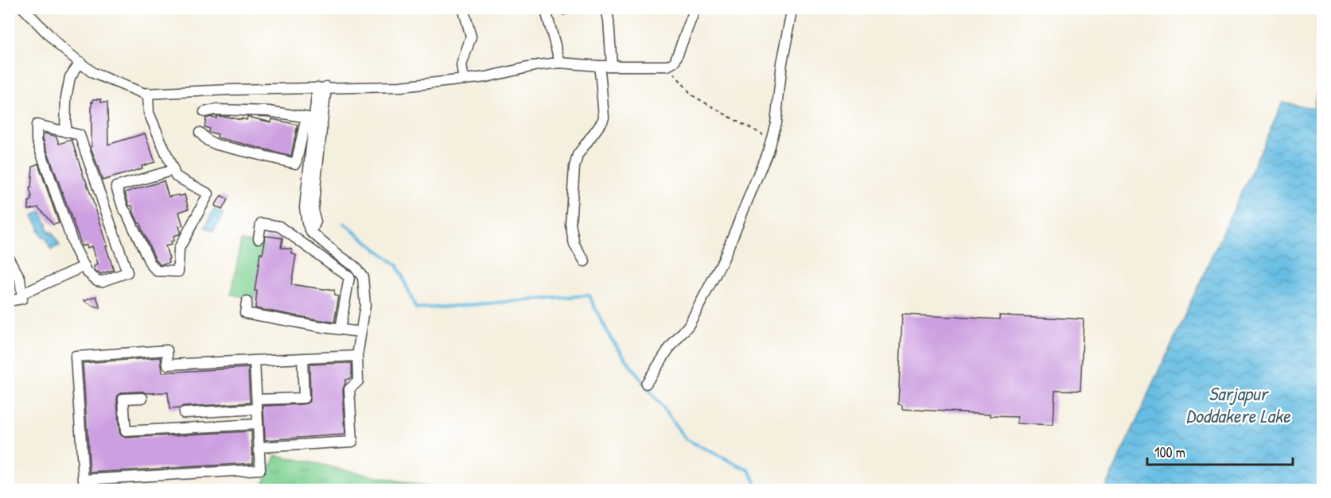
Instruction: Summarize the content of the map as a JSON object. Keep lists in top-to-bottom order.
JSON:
{
  "water": ["Sarjapur Doddakere Lake"],
  "scale_bar": "100 m"
}
